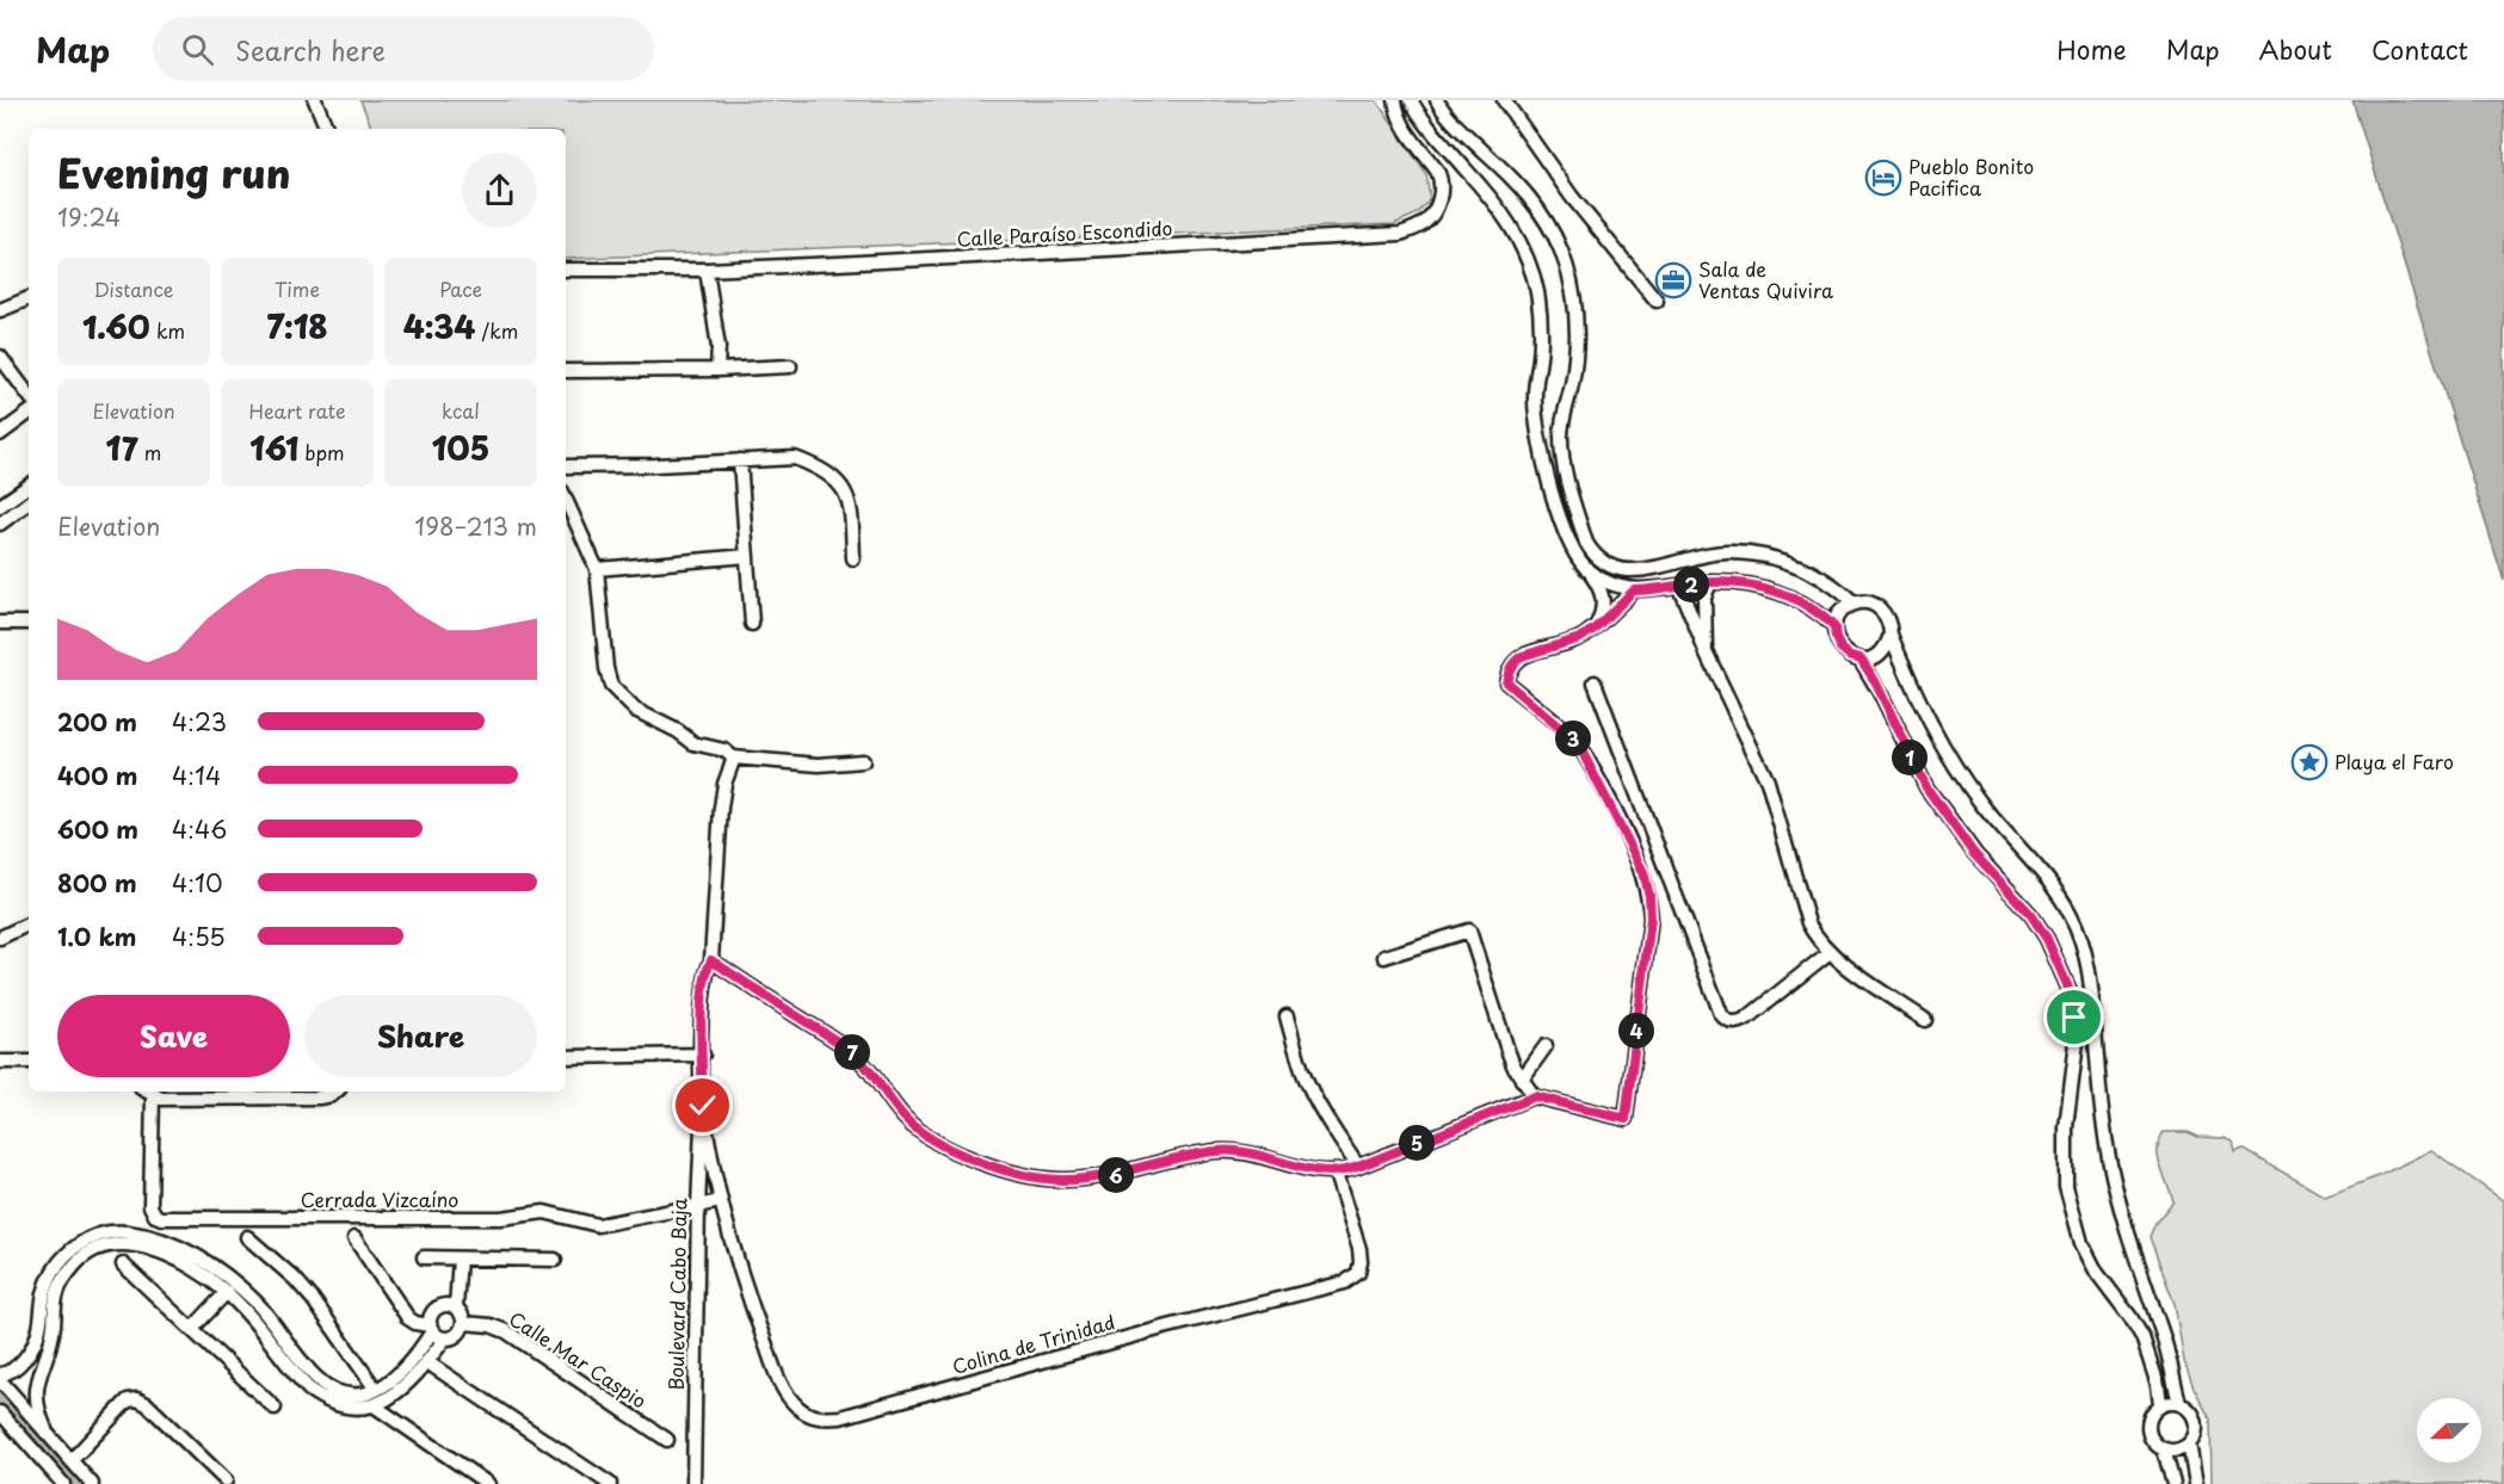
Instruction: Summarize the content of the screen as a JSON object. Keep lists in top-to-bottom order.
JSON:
{
  "streets": {
    "street": [
      "Calle Paraíso Escondido",
      "Cerrada Vizcaíno",
      "Boulevard Cabo Baja",
      "Colina de Trinidad",
      "Calle Mar Caspio"
    ]
  },
  "crossings": [
    ["Cerrada Vizcaíno", "Boulevard Cabo Baja"],
    ["Boulevard Cabo Baja", "Colina de Trinidad"]
  ],
  "places": {
    "hotel": ["Pueblo Bonito Pacifica"],
    "office": ["Sala de Ventas Quivira"],
    "place": ["Playa el Faro"]
  },
  "north": "left",
  "page": {
    "header": "Map",
    "search": "Search here",
    "nav": [
      "Home",
      "Map",
      "About",
      "Contact"
    ],
    "heading": ["Evening run", "19:24"],
    "stats": [
      ["Distance", "1.60 km"],
      ["Time", "7:18"],
      ["Pace", "4:34 /km"],
      ["Elevation", "17 m"],
      ["Heart rate", "161 bpm"],
      ["kcal", "105"]
    ],
    "chart": ["Elevation", "198–213 m"],
    "pins": [
      "2",
      "3",
      "1",
      "4",
      "7",
      "5",
      "6"
    ],
    "list": [
      {
        "name": "200 m",
        "note": "4:23"
      },
      {
        "name": "400 m",
        "note": "4:14"
      },
      {
        "name": "600 m",
        "note": "4:46"
      },
      {
        "name": "800 m",
        "note": "4:10"
      },
      {
        "name": "1.0 km",
        "note": "4:55"
      }
    ],
    "buttons": ["Save", "Share"]
  }
}
